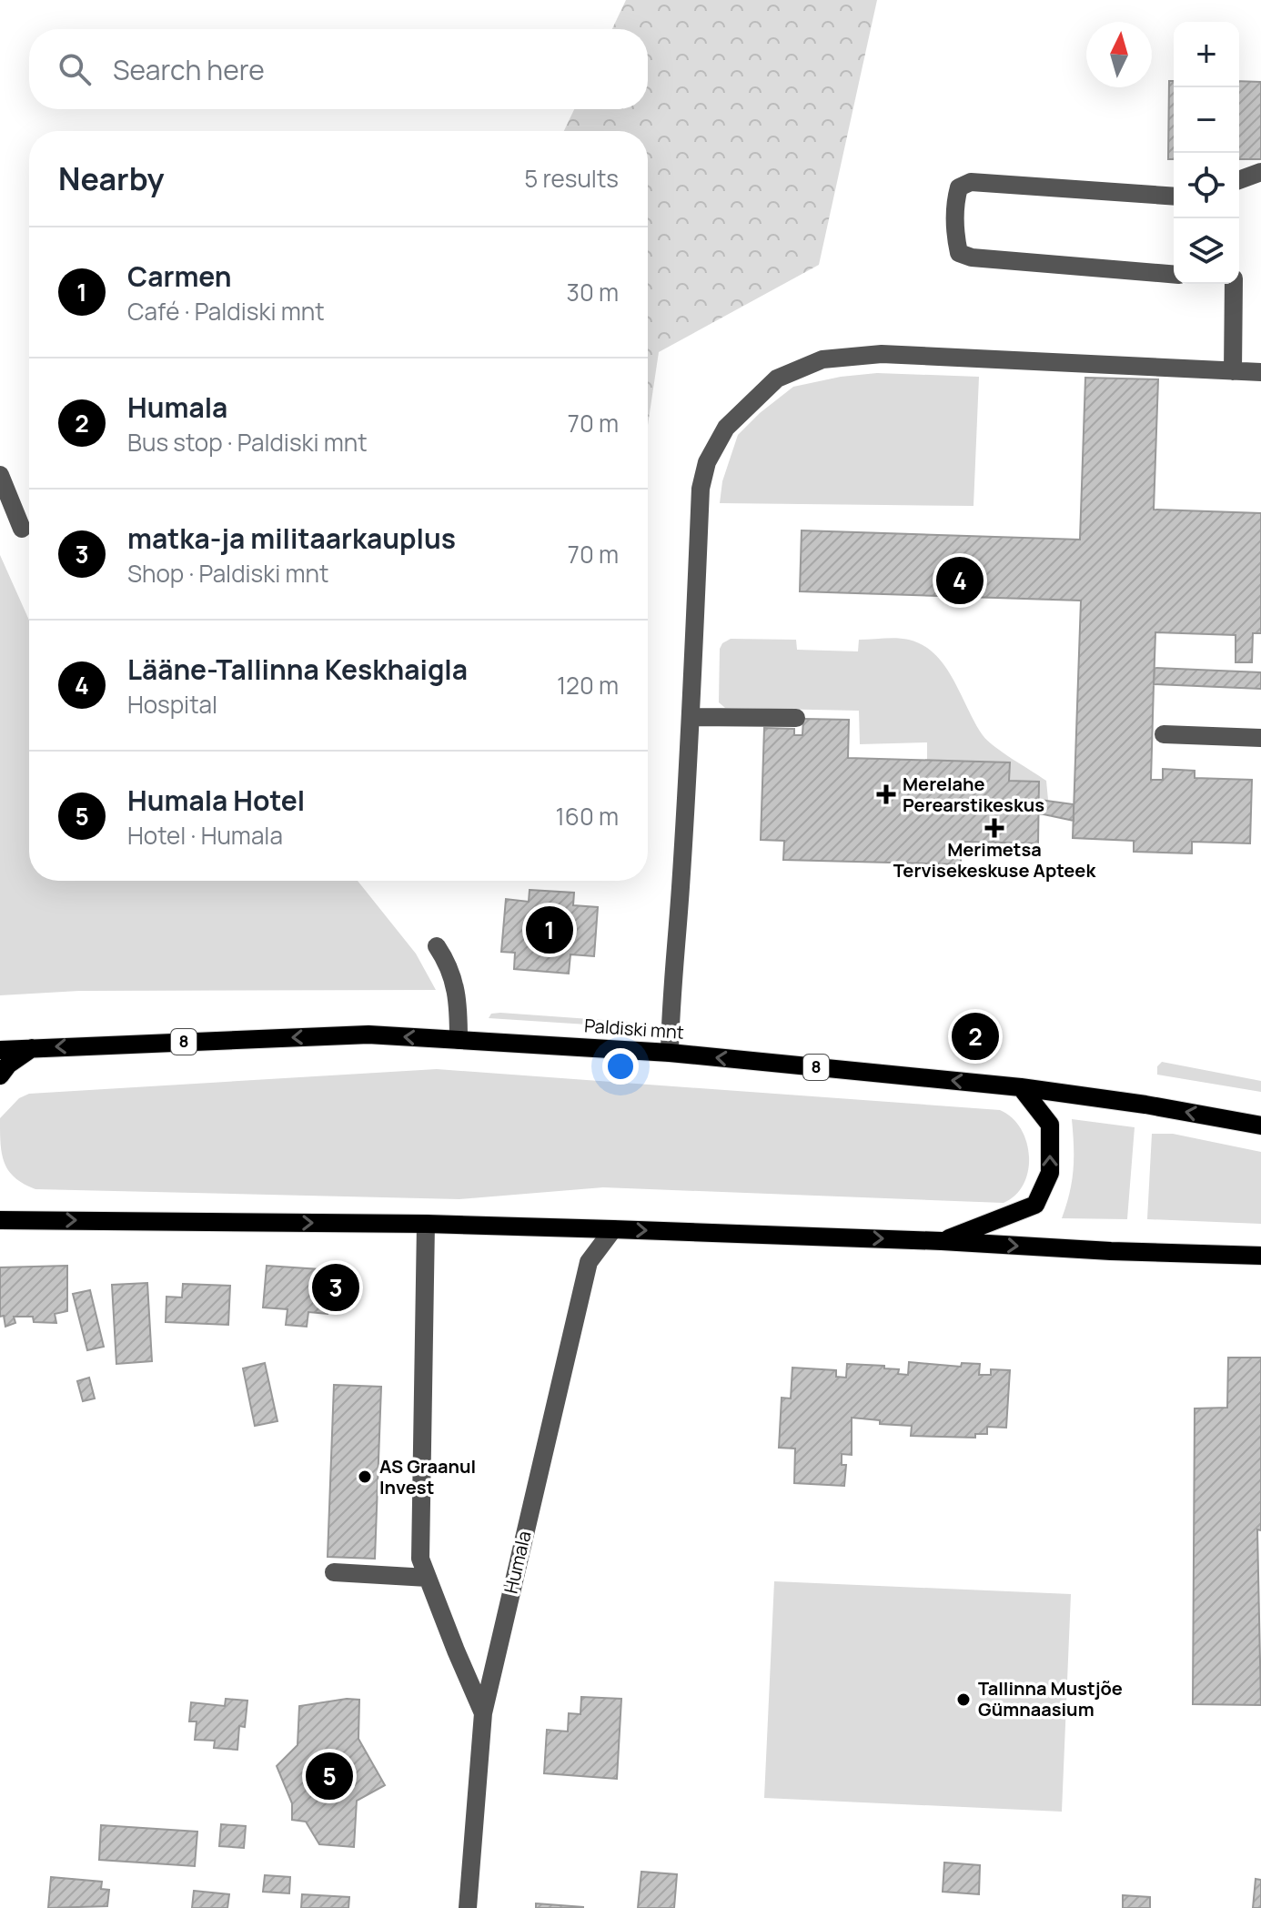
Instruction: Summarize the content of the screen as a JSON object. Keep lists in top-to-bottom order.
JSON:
{
  "streets": {
    "main road": ["Paldiski mnt", "8"],
    "street": ["Humala"]
  },
  "places": {
    "health": ["Merelahe Perearstikeskus", "Merimetsa Tervisekeskuse Apteek"],
    "other": ["AS Graanul Invest", "Tallinna Mustjõe Gümnaasium"]
  },
  "north": "top",
  "page": {
    "map_buttons": ["+", "−"],
    "search": "Search here",
    "heading": ["Nearby", "5 results"],
    "list": [
      {
        "mark": "1",
        "name": "Carmen",
        "note": "Café · Paldiski mnt",
        "value": "30 m"
      },
      {
        "mark": "2",
        "name": "Humala",
        "note": "Bus stop · Paldiski mnt",
        "value": "70 m"
      },
      {
        "mark": "3",
        "name": "matka-ja militaarkauplus",
        "note": "Shop · Paldiski mnt",
        "value": "70 m"
      },
      {
        "mark": "4",
        "name": "Lääne-Tallinna Keskhaigla",
        "note": "Hospital",
        "value": "120 m"
      },
      {
        "mark": "5",
        "name": "Humala Hotel",
        "note": "Hotel · Humala",
        "value": "160 m"
      }
    ],
    "pins": [
      "4",
      "1",
      "2",
      "3",
      "5"
    ]
  }
}
